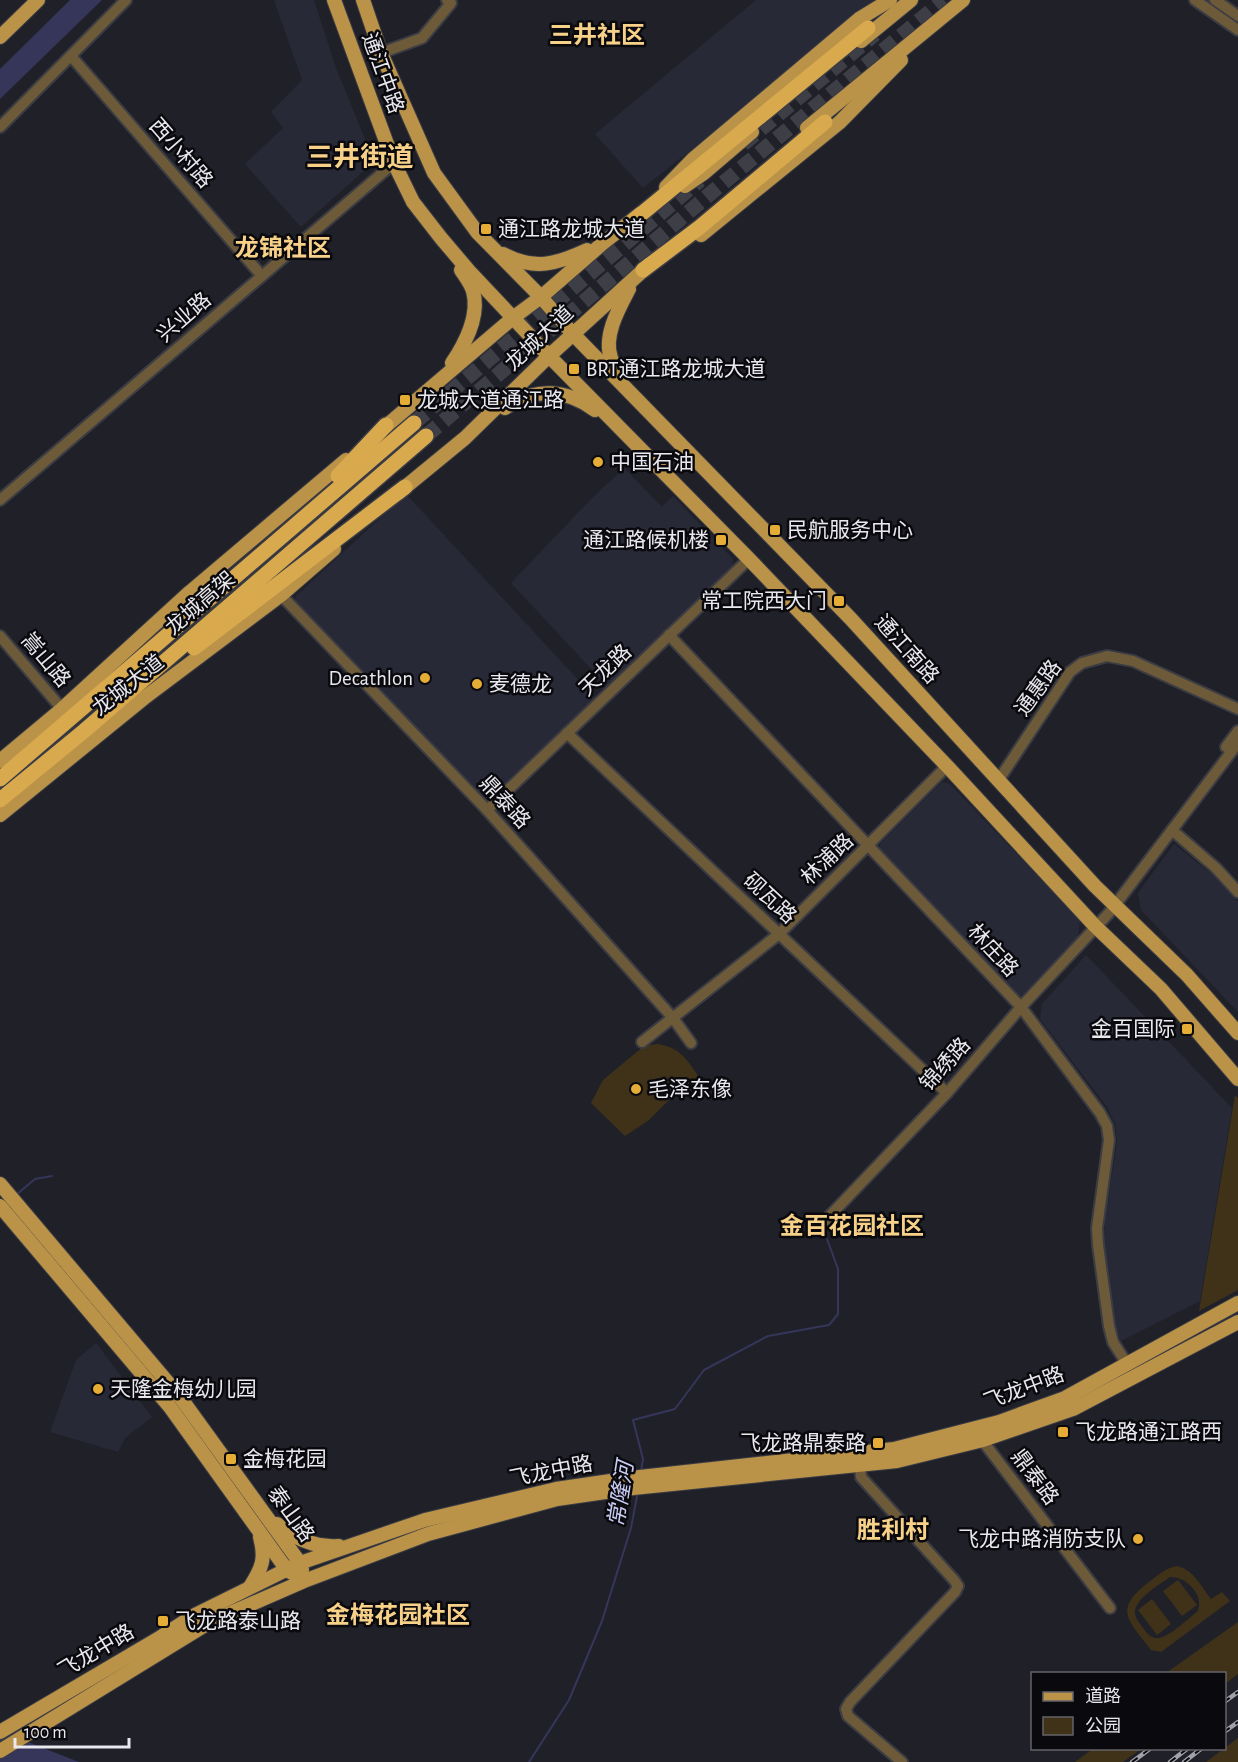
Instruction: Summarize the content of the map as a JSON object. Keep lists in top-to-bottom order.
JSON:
{
  "streets": {
    "highway": ["龙城高架"],
    "main road": [
      "通江中路",
      "龙城大道",
      "通江南路",
      "飞龙中路",
      "泰山路"
    ],
    "street": [
      "西小村路",
      "兴业路",
      "嵩山路",
      "天龙路",
      "通惠路",
      "鼎泰路",
      "林浦路",
      "砚瓦路",
      "林庄路",
      "锦绣路"
    ]
  },
  "crossings": [
    ["通江中路", "兴业路"],
    ["通江中路", "龙城大道"],
    ["通江中路", "通江南路"],
    ["西小村路", "兴业路"],
    ["龙城大道", "龙城高架"],
    ["龙城大道", "通江南路"],
    ["龙城大道", "嵩山路"],
    ["龙城大道", "鼎泰路"],
    ["龙城高架", "嵩山路"],
    ["通江南路", "通惠路"],
    ["通江南路", "锦绣路"],
    ["天龙路", "鼎泰路"],
    ["天龙路", "砚瓦路"],
    ["天龙路", "林庄路"],
    ["鼎泰路", "林浦路"],
    ["鼎泰路", "飞龙中路"],
    ["林浦路", "砚瓦路"],
    ["林浦路", "林庄路"],
    ["砚瓦路", "锦绣路"],
    ["林庄路", "锦绣路"],
    ["林庄路", "飞龙中路"],
    ["飞龙中路", "泰山路"]
  ],
  "districts": [
    "三井社区",
    "三井街道",
    "龙锦社区",
    "金百花园社区",
    "胜利村",
    "金梅花园社区"
  ],
  "water": ["常隆河"],
  "places": {
    "transit": [
      "通江路龙城大道",
      "BRT通江路龙城大道",
      "龙城大道通江路",
      "民航服务中心",
      "通江路候机楼",
      "常工院西大门",
      "金百国际",
      "飞龙路通江路西",
      "飞龙路鼎泰路",
      "金梅花园",
      "飞龙路泰山路"
    ],
    "other": [
      "中国石油",
      "Decathlon",
      "麦德龙",
      "毛泽东像",
      "天隆金梅幼儿园",
      "飞龙中路消防支队"
    ]
  },
  "legend": ["道路", "公园"],
  "scale_bar": "100 m"
}
